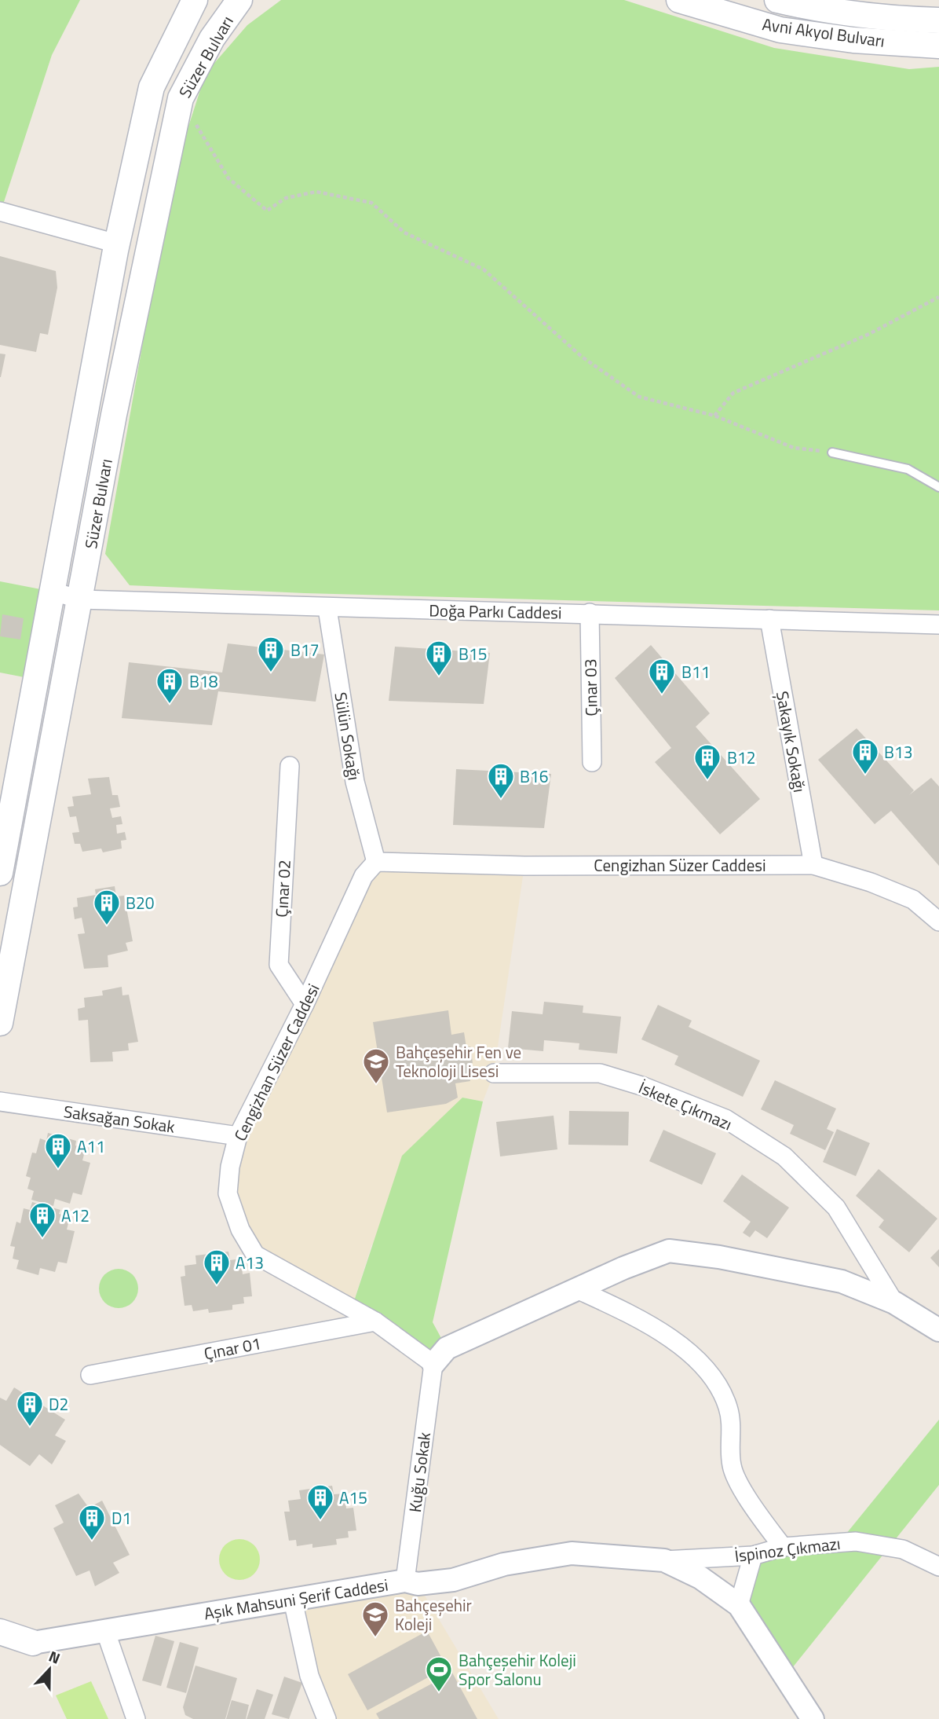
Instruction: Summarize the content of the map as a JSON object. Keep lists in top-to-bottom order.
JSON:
{
  "streets": {
    "main road": ["Avni Akyol Bulvarı", "Süzer Bulvarı"],
    "street": [
      "Doğa Parkı Caddesi",
      "Çınar 03",
      "Sülün Sokağı",
      "Şakayık Sokağı",
      "Cengizhan Süzer Caddesi",
      "Çınar 02",
      "İskete Çıkmazı",
      "Saksağan Sokak",
      "Çınar 01",
      "Kuğu Sokak",
      "İspinoz Çıkmazı",
      "Aşık Mahsuni Şerif Caddesi"
    ]
  },
  "crossings": [
    ["Süzer Bulvarı", "Doğa Parkı Caddesi"],
    ["Doğa Parkı Caddesi", "Çınar 03"],
    ["Doğa Parkı Caddesi", "Sülün Sokağı"],
    ["Doğa Parkı Caddesi", "Şakayık Sokağı"],
    ["Sülün Sokağı", "Cengizhan Süzer Caddesi"],
    ["Şakayık Sokağı", "Cengizhan Süzer Caddesi"],
    ["Cengizhan Süzer Caddesi", "Çınar 02"],
    ["Cengizhan Süzer Caddesi", "Saksağan Sokak"],
    ["Cengizhan Süzer Caddesi", "Çınar 01"],
    ["Cengizhan Süzer Caddesi", "Kuğu Sokak"],
    ["Kuğu Sokak", "Aşık Mahsuni Şerif Caddesi"],
    ["İspinoz Çıkmazı", "Aşık Mahsuni Şerif Caddesi"]
  ],
  "places": {
    "building": [
      "B17",
      "B15",
      "B11",
      "B18",
      "B13",
      "B12",
      "B16",
      "B20",
      "A11",
      "A12",
      "A13",
      "D2",
      "A15",
      "D1"
    ],
    "school or university": ["Bahçeşehir Fen ve Teknoloji Lisesi", "Bahçeşehir Koleji"],
    "sports": ["Bahçeşehir Koleji Spor Salonu"]
  },
  "north": "top"
}
